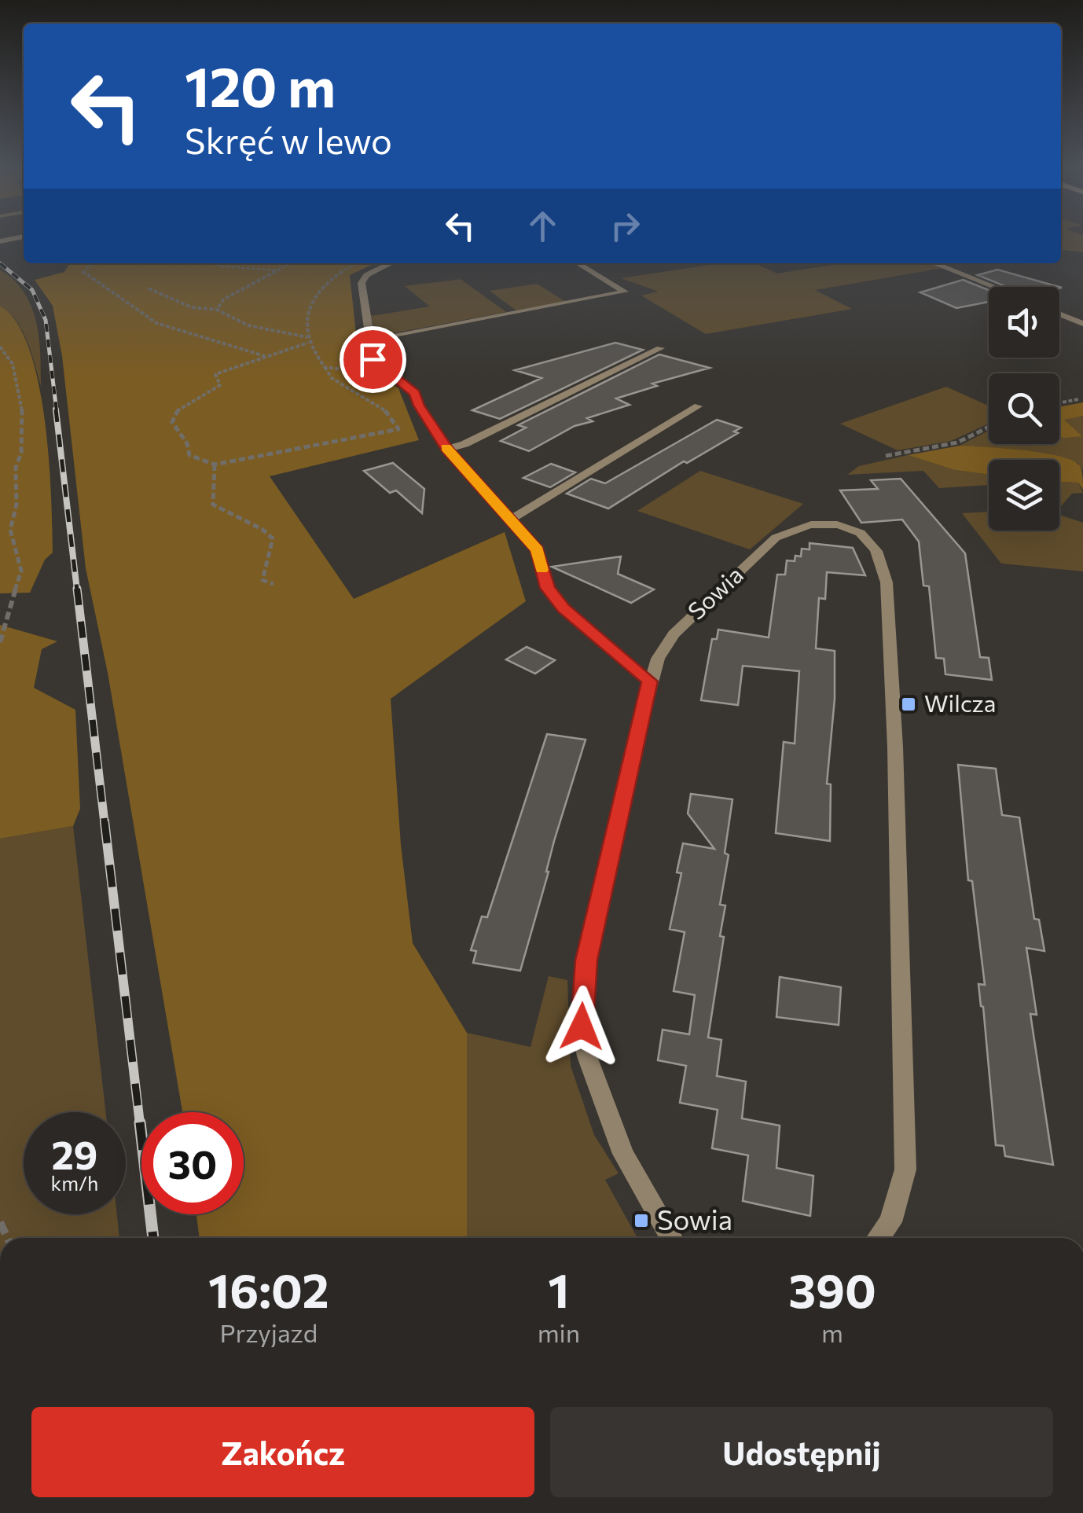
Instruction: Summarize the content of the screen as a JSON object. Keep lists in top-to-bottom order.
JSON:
{
  "streets": {
    "street": ["Sowia"]
  },
  "places": {
    "transit": ["Wilcza", "Sowia"]
  },
  "page": {
    "turn": ["120 m", "Skręć w lewo"],
    "speed": "29 km/h",
    "limit": "30",
    "eta": [
      "16:02",
      "Przyjazd",
      "1",
      "min",
      "390",
      "m"
    ],
    "buttons": ["Zakończ", "Udostępnij"]
  }
}
